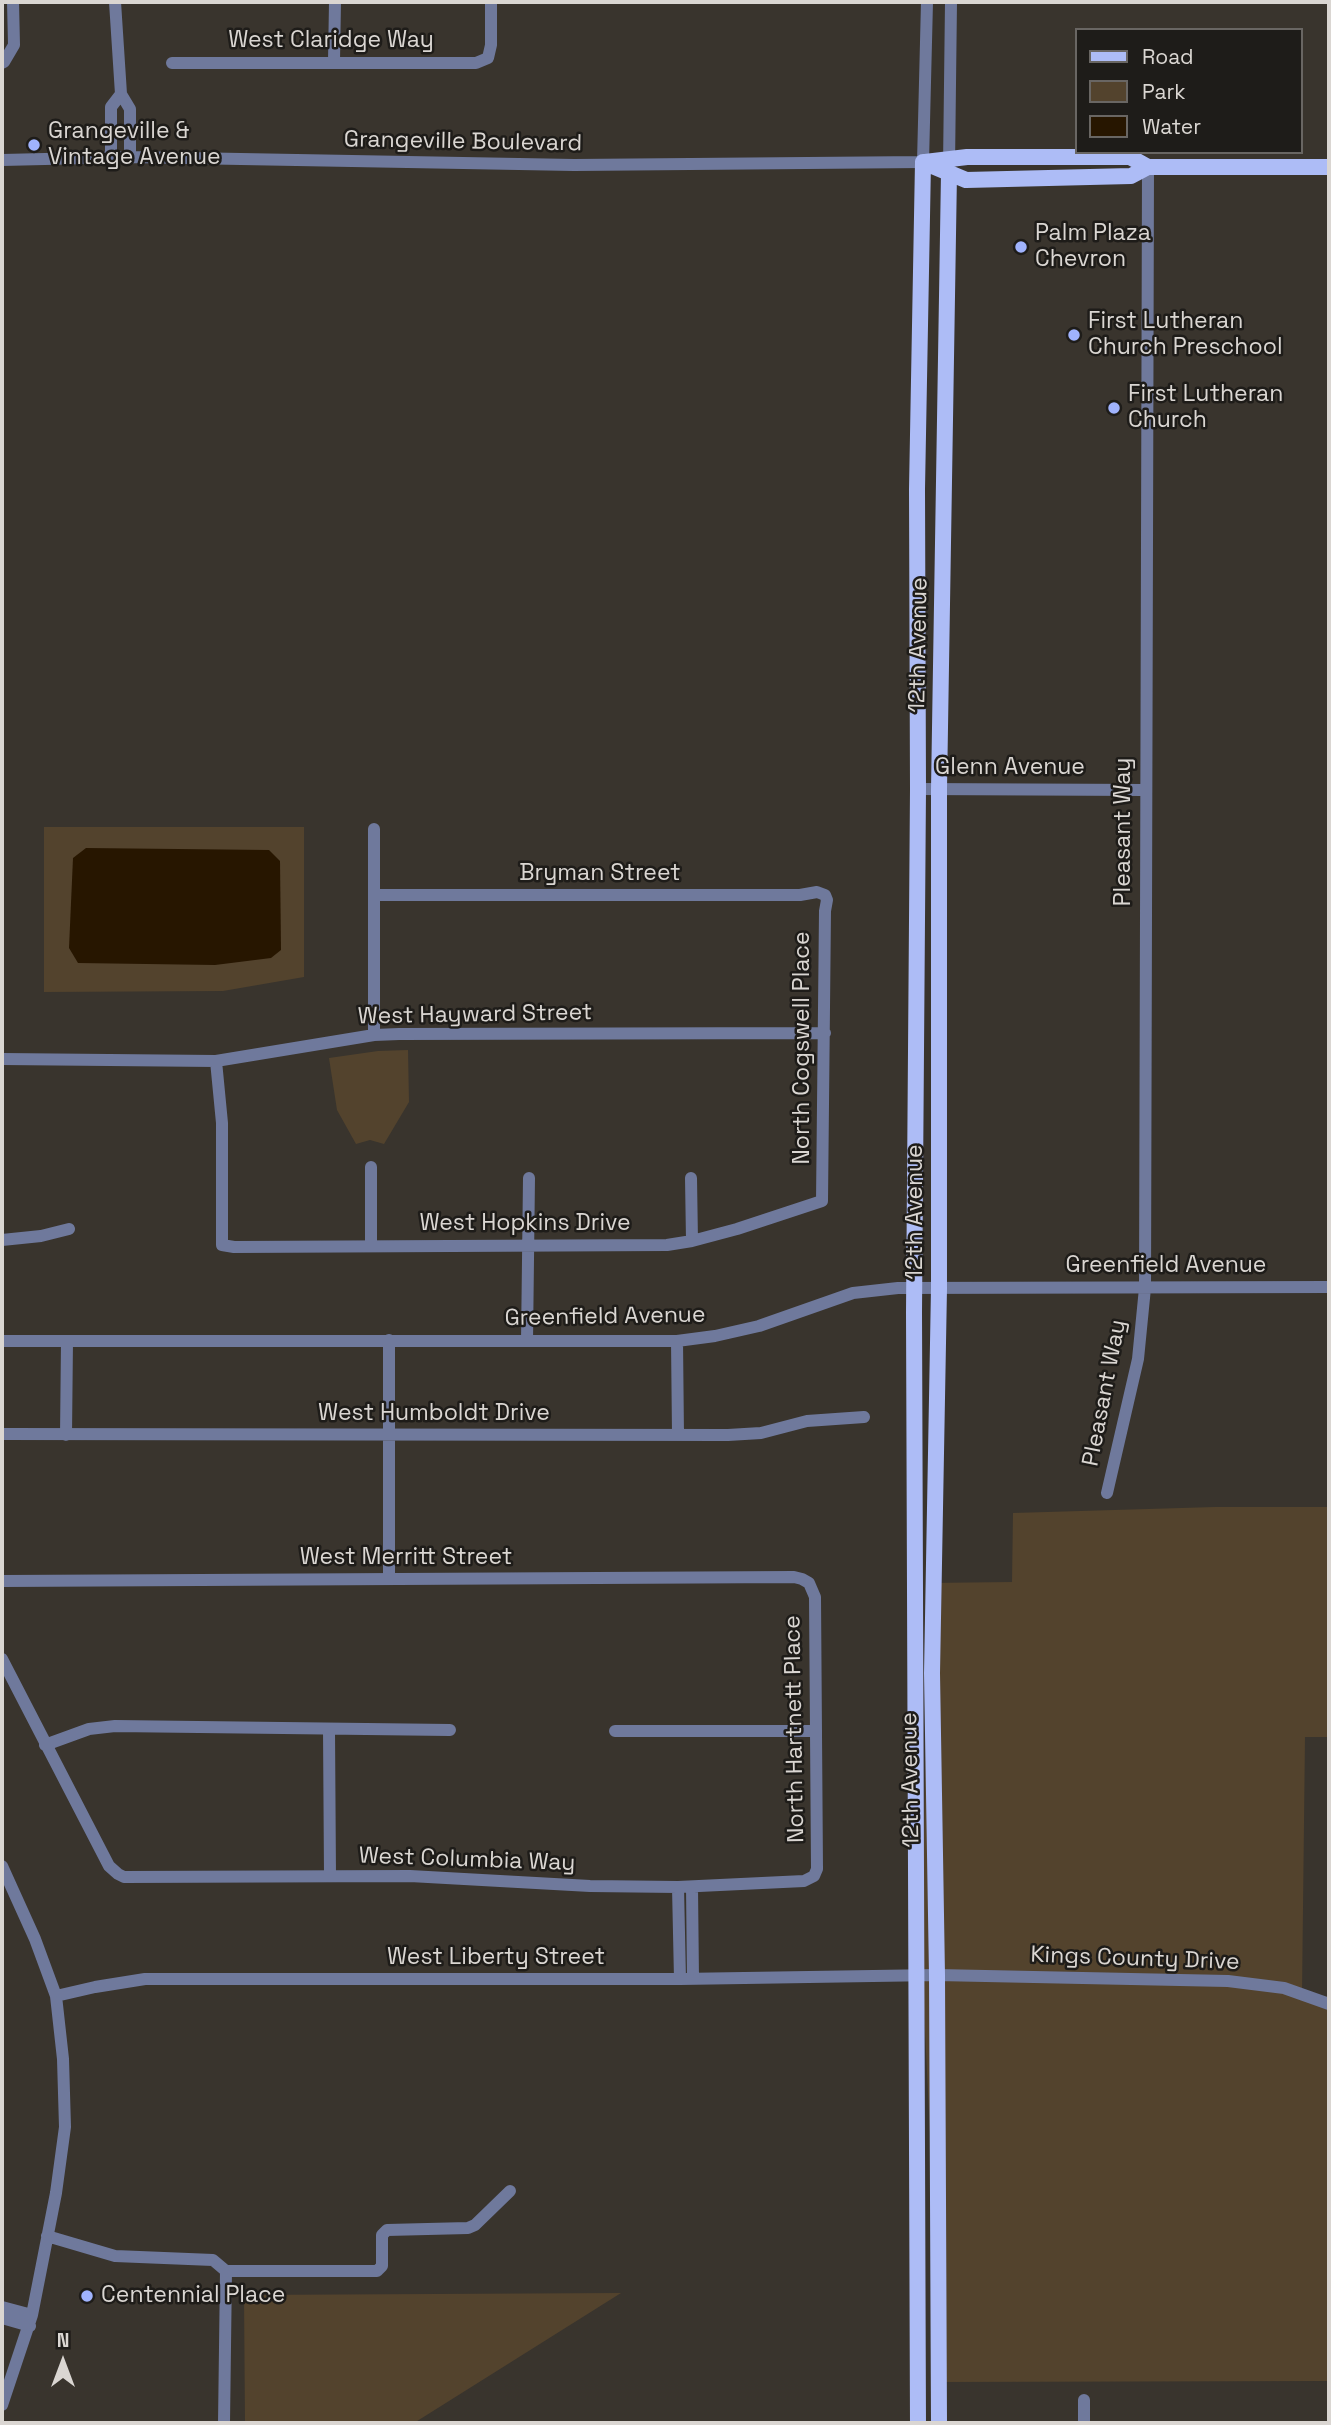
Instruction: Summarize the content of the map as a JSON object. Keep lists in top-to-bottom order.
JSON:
{
  "streets": {
    "main road": ["12th Avenue"],
    "street": [
      "West Claridge Way",
      "Grangeville Boulevard",
      "Glenn Avenue",
      "Pleasant Way",
      "Bryman Street",
      "West Hayward Street",
      "North Cogswell Place",
      "West Hopkins Drive",
      "Greenfield Avenue",
      "West Humboldt Drive",
      "West Merritt Street",
      "North Hartnett Place",
      "West Columbia Way",
      "West Liberty Street",
      "Kings County Drive"
    ]
  },
  "crossings": [
    ["Grangeville Boulevard", "12th Avenue"],
    ["12th Avenue", "Glenn Avenue"],
    ["12th Avenue", "Greenfield Avenue"],
    ["12th Avenue", "West Liberty Street"],
    ["12th Avenue", "Kings County Drive"],
    ["Glenn Avenue", "Pleasant Way"],
    ["Pleasant Way", "Greenfield Avenue"],
    ["Bryman Street", "North Cogswell Place"],
    ["West Hayward Street", "North Cogswell Place"],
    ["West Hayward Street", "West Hopkins Drive"],
    ["North Cogswell Place", "West Hopkins Drive"],
    ["West Merritt Street", "North Hartnett Place"],
    ["North Hartnett Place", "West Columbia Way"],
    ["West Liberty Street", "Kings County Drive"]
  ],
  "places": [
    "Grangeville & Vintage Avenue",
    "Palm Plaza Chevron",
    "First Lutheran Church Preschool",
    "First Lutheran Church",
    "Centennial Place"
  ],
  "legend": ["Road", "Park", "Water"],
  "north": "top"
}
